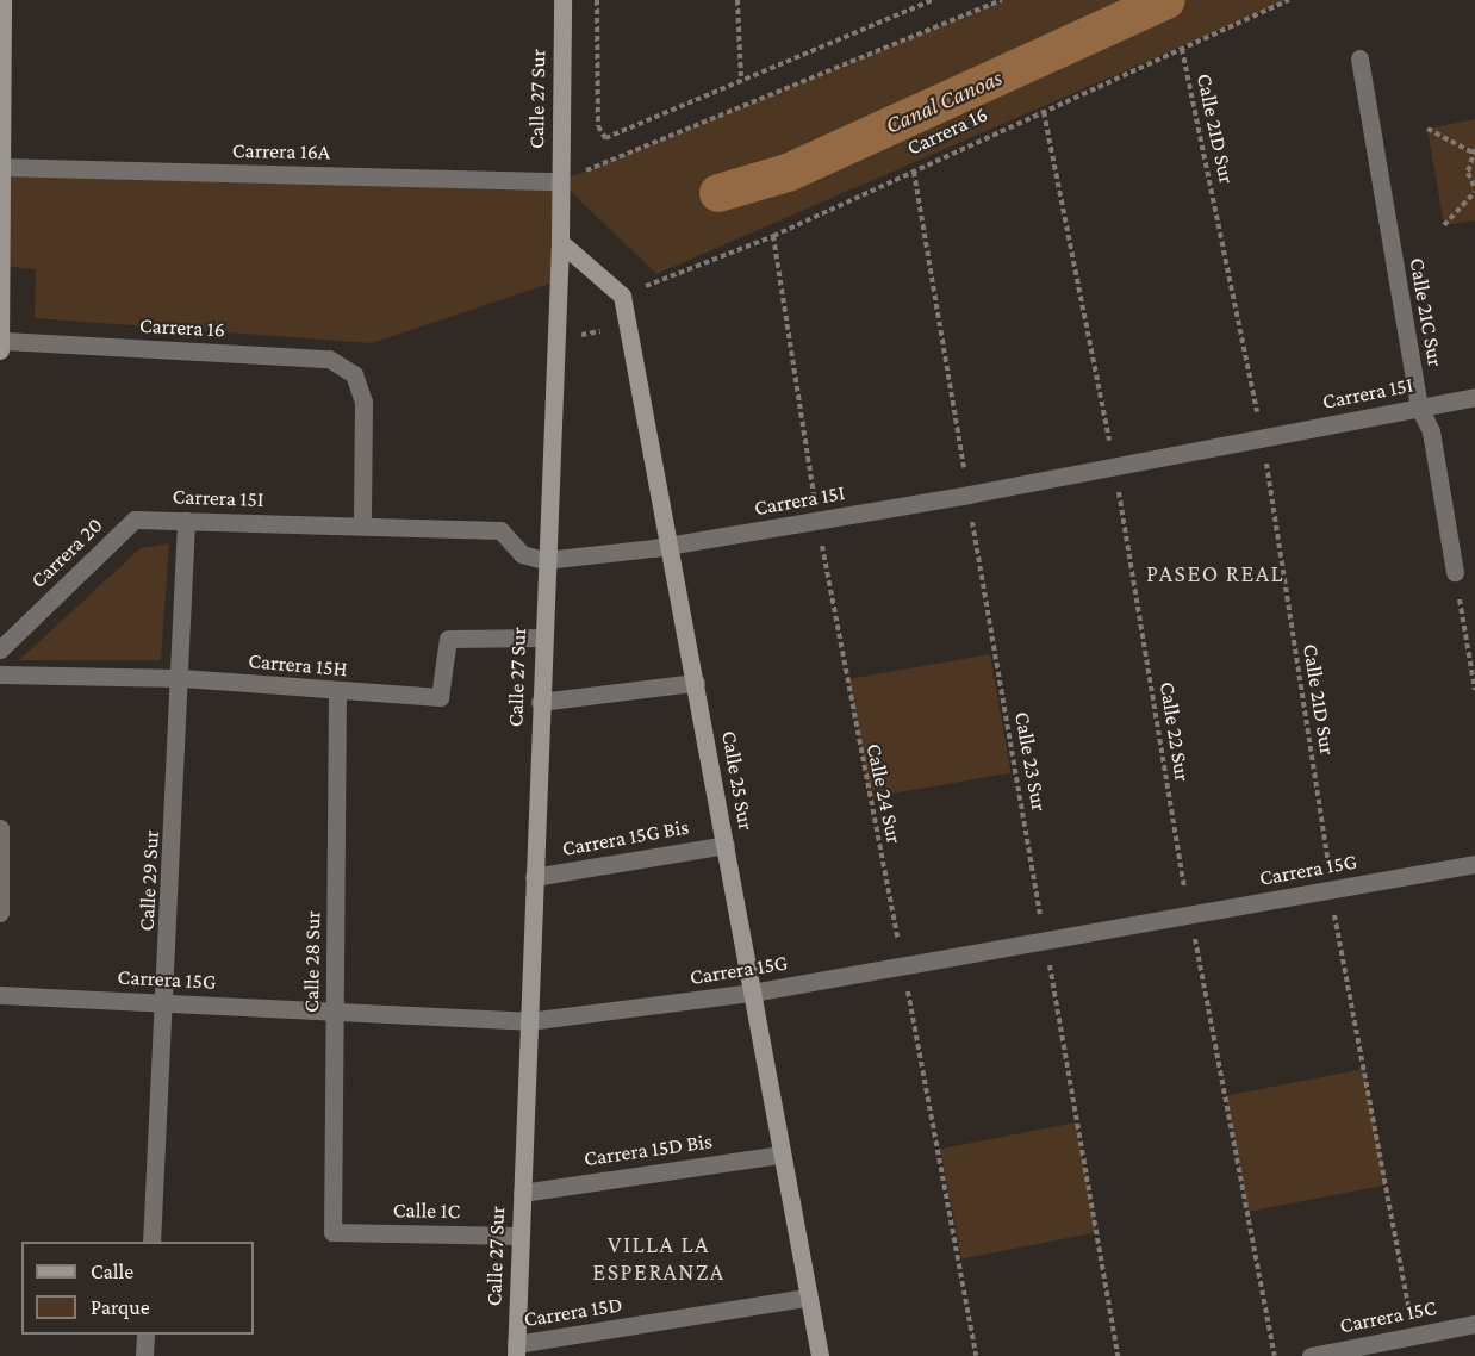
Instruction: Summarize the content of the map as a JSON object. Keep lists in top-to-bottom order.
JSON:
{
  "streets": {
    "street": [
      "Calle 27 Sur",
      "Carrera 16",
      "Carrera 16A",
      "Calle 21C Sur",
      "Carrera 15I",
      "Carrera 20",
      "Carrera 15H",
      "Calle 25 Sur",
      "Carrera 15G Bis",
      "Carrera 15G",
      "Calle 29 Sur",
      "Calle 28 Sur",
      "Carrera 15D Bis",
      "Calle 1C",
      "Carrera 15D",
      "Carrera 15C"
    ],
    "path": [
      "Calle 21D Sur",
      "Calle 22 Sur",
      "Calle 23 Sur",
      "Calle 24 Sur"
    ]
  },
  "crossings": [
    ["Calle 27 Sur", "Carrera 16A"],
    ["Calle 27 Sur", "Carrera 15I"],
    ["Calle 27 Sur", "Carrera 15H"],
    ["Calle 27 Sur", "Carrera 15G Bis"],
    ["Calle 27 Sur", "Carrera 15G"],
    ["Calle 27 Sur", "Carrera 15D Bis"],
    ["Calle 27 Sur", "Calle 1C"],
    ["Calle 27 Sur", "Carrera 15D"],
    ["Calle 21D Sur", "Carrera 16"],
    ["Calle 21D Sur", "Carrera 15I"],
    ["Calle 21D Sur", "Carrera 15G"],
    ["Calle 21D Sur", "Carrera 15C"],
    ["Carrera 16", "Carrera 15I"],
    ["Carrera 16", "Calle 22 Sur"],
    ["Carrera 16", "Calle 23 Sur"],
    ["Carrera 16", "Calle 25 Sur"],
    ["Carrera 16", "Calle 24 Sur"],
    ["Calle 21C Sur", "Carrera 15I"],
    ["Carrera 15I", "Carrera 20"],
    ["Carrera 15I", "Calle 22 Sur"],
    ["Carrera 15I", "Calle 23 Sur"],
    ["Carrera 15I", "Calle 25 Sur"],
    ["Carrera 15I", "Calle 24 Sur"],
    ["Carrera 15I", "Calle 29 Sur"],
    ["Carrera 15H", "Calle 29 Sur"],
    ["Carrera 15H", "Calle 28 Sur"],
    ["Calle 22 Sur", "Carrera 15G"],
    ["Calle 23 Sur", "Carrera 15G"],
    ["Calle 25 Sur", "Carrera 15G Bis"],
    ["Calle 25 Sur", "Carrera 15G"],
    ["Calle 25 Sur", "Carrera 15D Bis"],
    ["Calle 25 Sur", "Carrera 15D"],
    ["Calle 24 Sur", "Carrera 15G"],
    ["Carrera 15G", "Calle 29 Sur"],
    ["Carrera 15G", "Calle 28 Sur"],
    ["Calle 28 Sur", "Calle 1C"]
  ],
  "districts": ["PASEO REAL", "VILLA LA ESPERANZA"],
  "water": ["Canal Canoas"],
  "legend": ["Calle", "Parque"]
}
